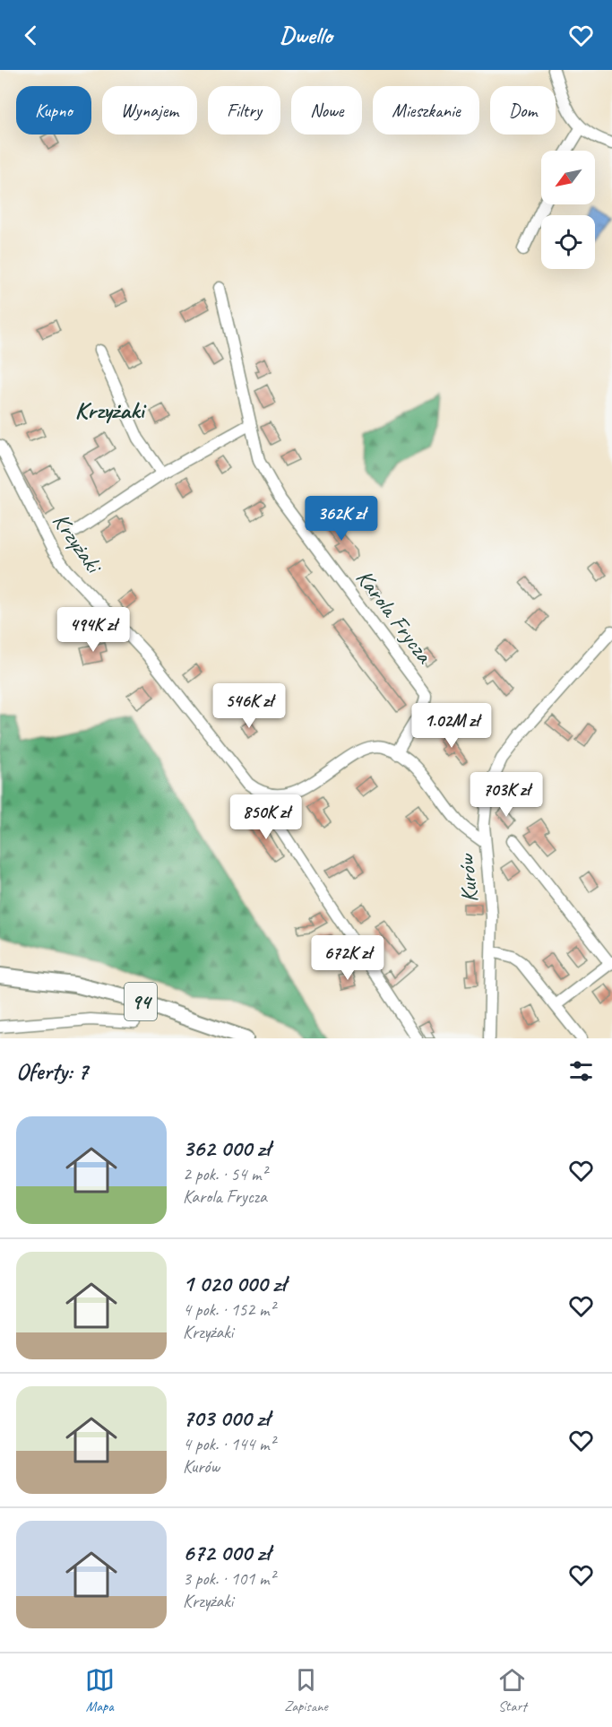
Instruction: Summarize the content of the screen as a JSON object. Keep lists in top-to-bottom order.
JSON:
{
  "streets": {
    "main road": ["94"],
    "street": ["Krzyżaki", "Karola Frycza", "Kurów"]
  },
  "districts": ["Krzyżaki"],
  "north": "bottom left",
  "page": {
    "header": "Dwello",
    "chip": [
      "Kupno",
      "Wynajem",
      "Filtry",
      "Nowe",
      "Mieszkanie",
      "Dom"
    ],
    "price": [
      "362K zł",
      "494K zł",
      "546K zł",
      "1.02M zł",
      "703K zł",
      "850K zł",
      "672K zł"
    ],
    "heading": "Oferty: 7",
    "list": [
      {
        "name": "362 000 zł",
        "note": "2 pok. · 54 m² · Karola Frycza"
      },
      {
        "name": "1 020 000 zł",
        "note": "4 pok. · 152 m² · Krzyżaki"
      },
      {
        "name": "703 000 zł",
        "note": "4 pok. · 144 m² · Kurów"
      },
      {
        "name": "672 000 zł",
        "note": "3 pok. · 101 m² · Krzyżaki"
      }
    ],
    "tabs": ["Mapa", "Zapisane", "Start"]
  }
}
